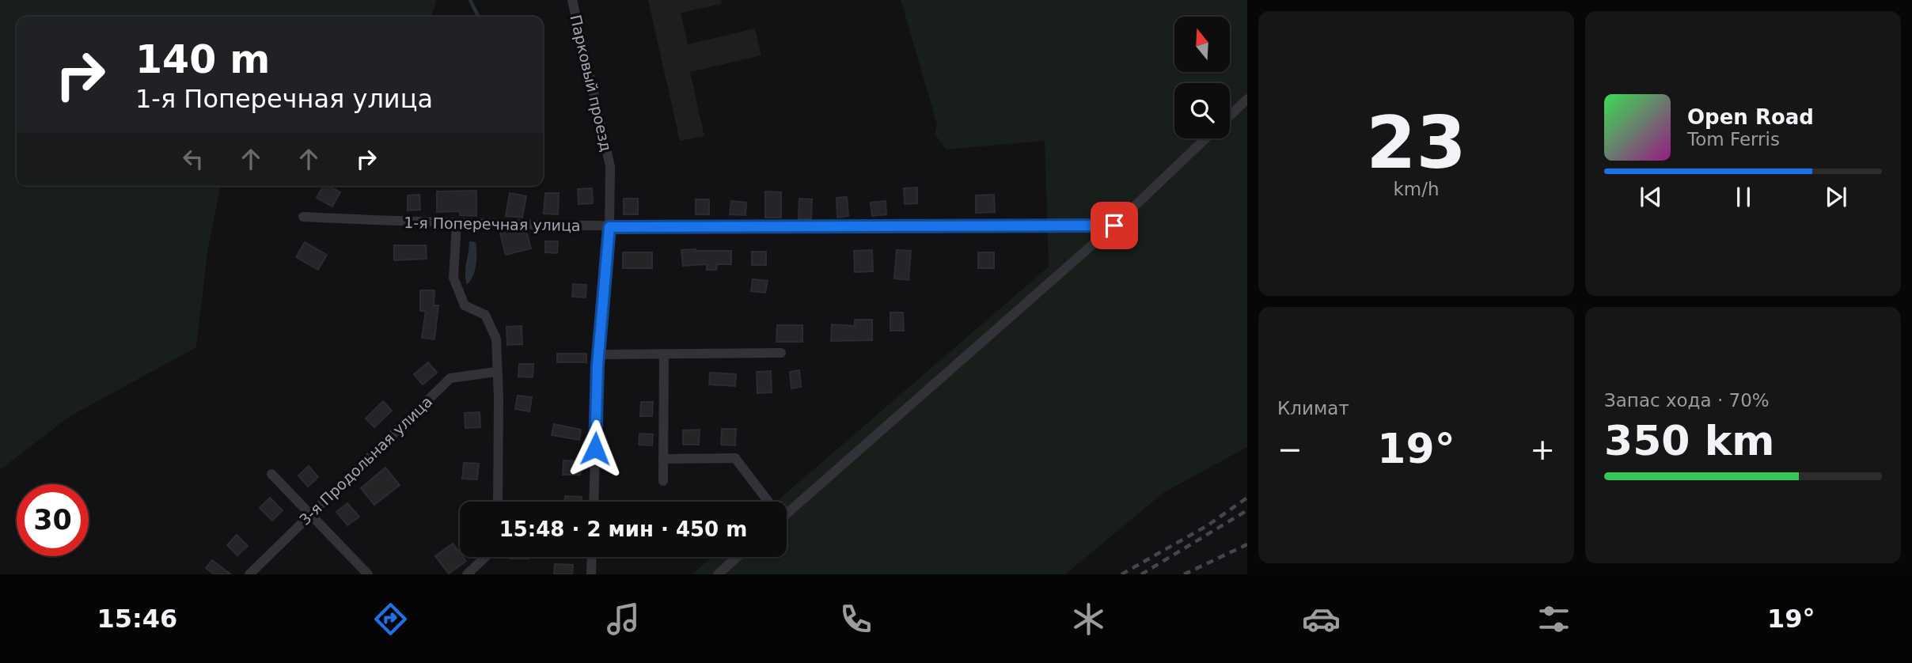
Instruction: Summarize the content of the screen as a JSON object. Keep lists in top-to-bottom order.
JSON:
{
  "streets": {
    "street": ["Парковый проезд", "1-я Поперечная улица", "3-я Продольная улица"]
  },
  "crossings": [
    ["Парковый проезд", "1-я Поперечная улица"]
  ],
  "north": "top",
  "page": {
    "tile": [
      ["23", "km/h"],
      "Климат",
      ["Запас хода · 70%", "350 km"]
    ],
    "turn": ["140 m", "1-я Поперечная улица"],
    "song": ["Open Road", "Tom Ferris"],
    "heat": ["−", "19°", "+"],
    "limit": "30",
    "trip": "15:48 · 2 мин · 450 m",
    "tabs": ["15:46", "19°"]
  }
}
